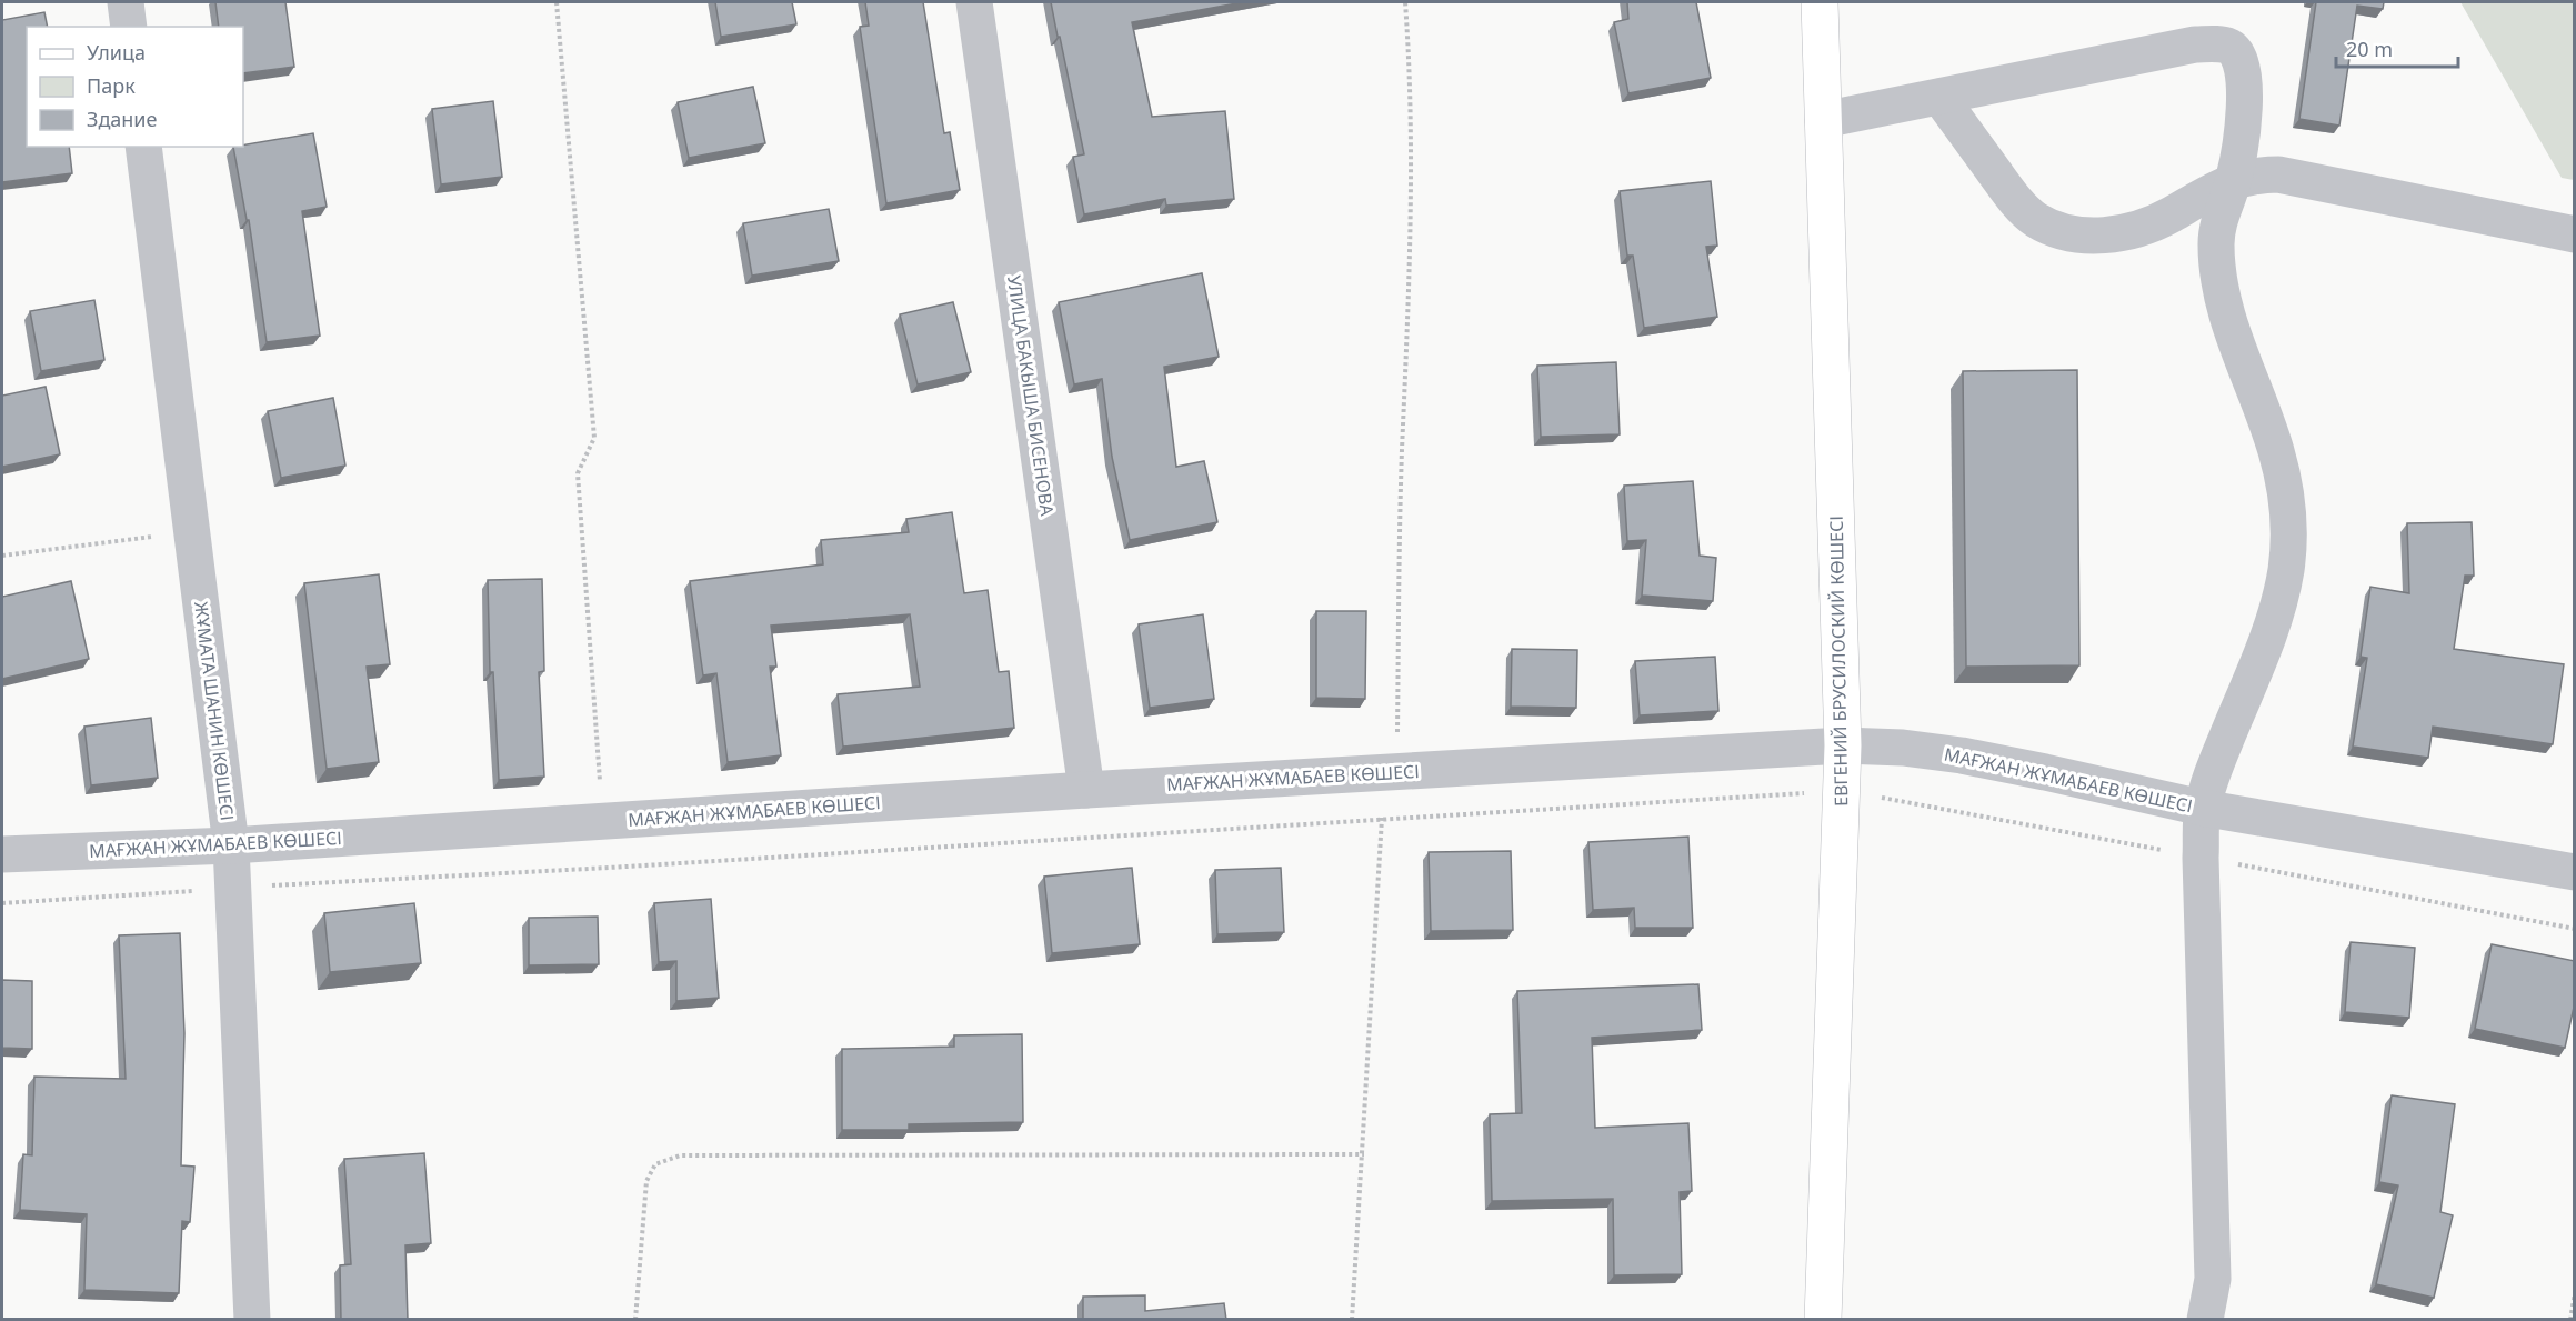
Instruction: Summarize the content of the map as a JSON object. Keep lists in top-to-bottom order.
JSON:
{
  "streets": {
    "main road": ["ЕВГЕНИЙ БРУСИЛОСКИЙ КӨШЕСІ"],
    "street": ["УЛИЦА БАКЫША БИСЕНОВА", "ЖҰМАТА ШАНИН КӨШЕСІ", "МАҒЖАН ЖҰМАБАЕВ КӨШЕСІ"]
  },
  "crossings": [
    ["УЛИЦА БАКЫША БИСЕНОВА", "МАҒЖАН ЖҰМАБАЕВ КӨШЕСІ"],
    ["ЕВГЕНИЙ БРУСИЛОСКИЙ КӨШЕСІ", "МАҒЖАН ЖҰМАБАЕВ КӨШЕСІ"],
    ["ЖҰМАТА ШАНИН КӨШЕСІ", "МАҒЖАН ЖҰМАБАЕВ КӨШЕСІ"]
  ],
  "legend": ["Улица", "Парк", "Здание"],
  "scale_bar": "20 m"
}
